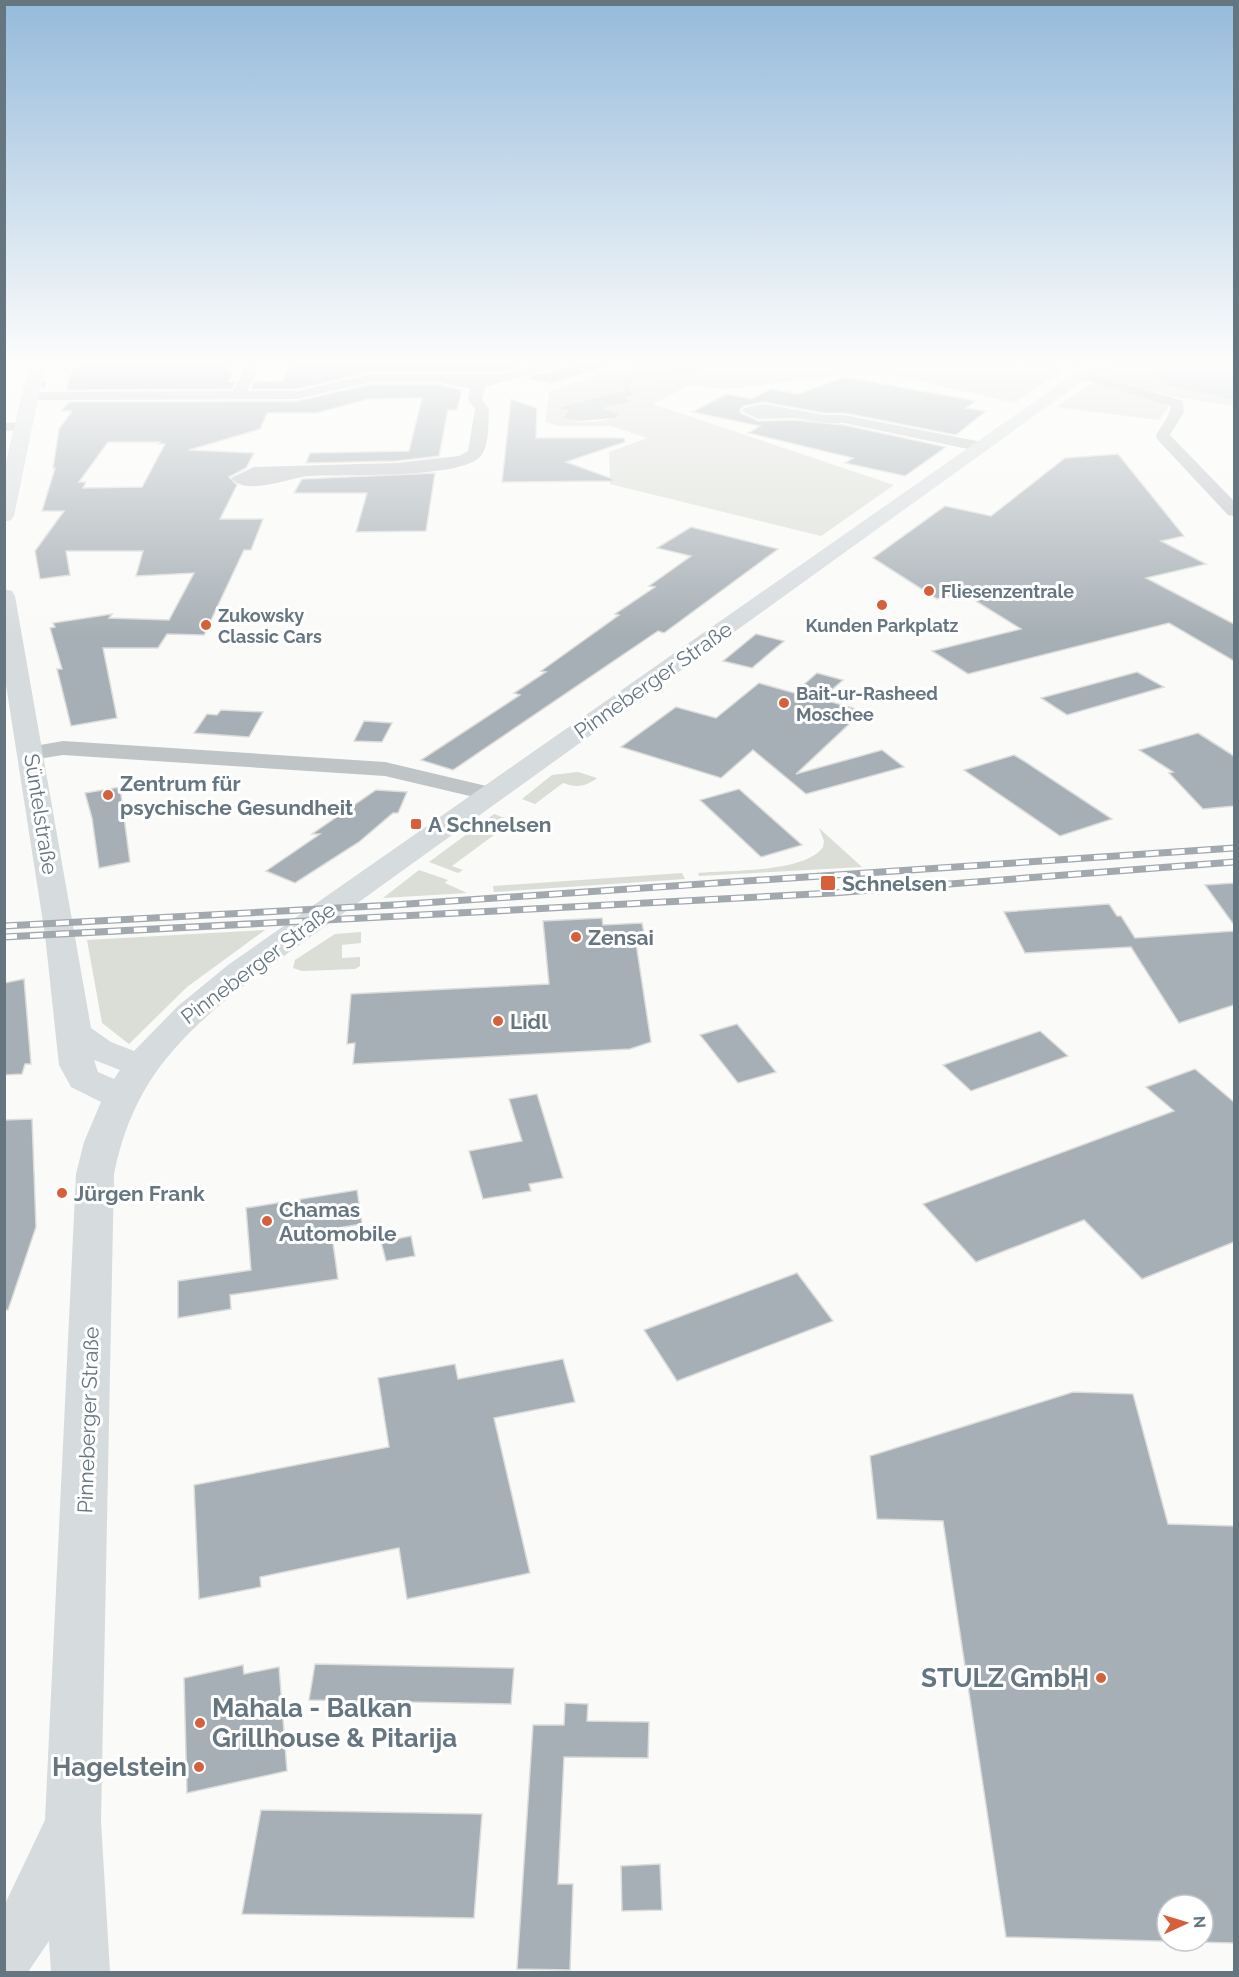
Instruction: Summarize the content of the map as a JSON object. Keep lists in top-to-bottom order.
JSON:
{
  "streets": {
    "main road": ["Pinneberger Straße", "Süntelstraße"]
  },
  "crossings": [
    ["Pinneberger Straße", "Süntelstraße"]
  ],
  "places": {
    "other": [
      "Fliesenzentrale",
      "Kunden Parkplatz",
      "Zukowsky Classic Cars",
      "Bait-ur-Rasheed Moschee",
      "Zentrum für psychische Gesundheit",
      "Zensai",
      "Lidl",
      "Jürgen Frank",
      "Chamas Automobile",
      "STULZ GmbH",
      "Mahala - Balkan Grillhouse & Pitarija",
      "Hagelstein"
    ],
    "transit": ["A Schnelsen", "Schnelsen"]
  },
  "north": "right"
}
